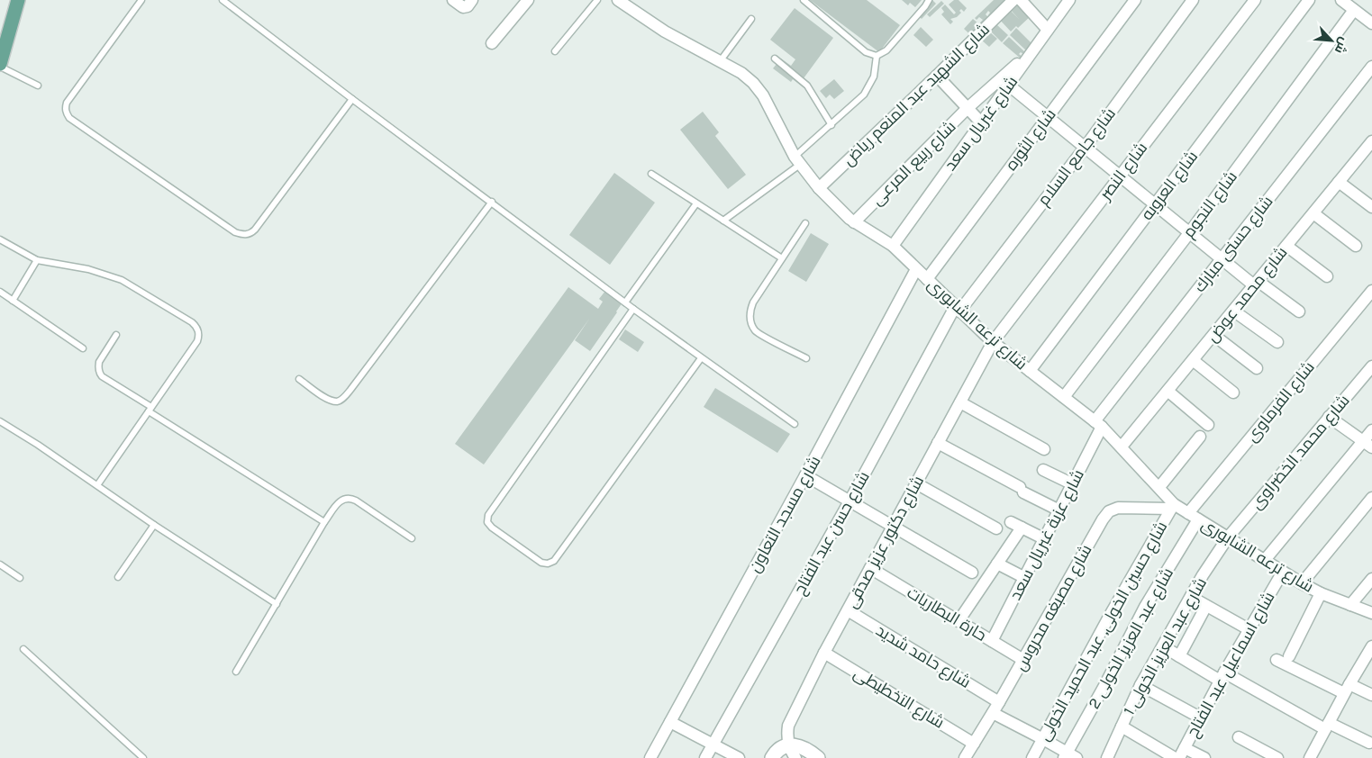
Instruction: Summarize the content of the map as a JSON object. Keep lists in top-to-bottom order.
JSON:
{
  "streets": {
    "street": [
      "شارع الشهيد عبد المنعم رياض",
      "شارع غبريال سعد",
      "شارع الثوره",
      "شارع جامع السلام",
      "شارع ربيع المرعى",
      "شارع النصر",
      "شارع العروبه",
      "شارع النجوم",
      "شارع حسنى مبارك",
      "شارع محمد عوض",
      "شارع ترعه الشابورى",
      "شارع الفرماوى",
      "شارع محمد الخضراوى",
      "شارع مسجد التعاون",
      "شارع حسن عبد الفتاح",
      "شارع عزبة غبريال سعد",
      "شارع دكتور عزيز صدقى",
      "شارع مصبغه محروس",
      "حارة البطاريات",
      "شارع حسين الخولى, عبد الحميد الخولى",
      "شارع عبد العزيز الخولى 2",
      "شارع عبد العزيز الخولى 1",
      "شارع حامد شديد",
      "شارع اسماعيل عبد الفتاح",
      "شارع التخطيطى"
    ]
  },
  "crossings": [
    ["شارع الشهيد عبد المنعم رياض", "شارع ترعه الشابورى"],
    ["شارع غبريال سعد", "شارع ربيع المرعى"],
    ["شارع غبريال سعد", "شارع ترعه الشابورى"],
    ["شارع الثوره", "شارع ترعه الشابورى"],
    ["شارع جامع السلام", "شارع ترعه الشابورى"],
    ["شارع جامع السلام", "شارع حسن عبد الفتاح"],
    ["شارع ربيع المرعى", "شارع ترعه الشابورى"],
    ["شارع النصر", "شارع ترعه الشابورى"],
    ["شارع النصر", "شارع دكتور عزيز صدقى"],
    ["شارع العروبه", "شارع ترعه الشابورى"],
    ["شارع النجوم", "شارع ترعه الشابورى"],
    ["شارع حسنى مبارك", "شارع ترعه الشابورى"],
    ["شارع حسنى مبارك", "شارع عزبة غبريال سعد"],
    ["شارع محمد عوض", "شارع ترعه الشابورى"],
    ["شارع ترعه الشابورى", "شارع الفرماوى"],
    ["شارع ترعه الشابورى", "شارع محمد الخضراوى"],
    ["شارع ترعه الشابورى", "شارع مسجد التعاون"],
    ["شارع ترعه الشابورى", "شارع حسن عبد الفتاح"],
    ["شارع ترعه الشابورى", "شارع عزبة غبريال سعد"],
    ["شارع ترعه الشابورى", "شارع دكتور عزيز صدقى"],
    ["شارع ترعه الشابورى", "شارع مصبغه محروس"],
    ["شارع ترعه الشابورى", "شارع حسين الخولى, عبد الحميد الخولى"],
    ["شارع ترعه الشابورى", "شارع عبد العزيز الخولى 2"],
    ["شارع ترعه الشابورى", "شارع عبد العزيز الخولى 1"],
    ["شارع ترعه الشابورى", "شارع اسماعيل عبد الفتاح"],
    ["شارع الفرماوى", "شارع عبد العزيز الخولى 2"],
    ["شارع محمد الخضراوى", "شارع عبد العزيز الخولى 1"],
    ["شارع عزبة غبريال سعد", "حارة البطاريات"],
    ["شارع دكتور عزيز صدقى", "حارة البطاريات"],
    ["شارع دكتور عزيز صدقى", "شارع حامد شديد"],
    ["شارع دكتور عزيز صدقى", "شارع التخطيطى"],
    ["شارع مصبغه محروس", "حارة البطاريات"],
    ["شارع مصبغه محروس", "شارع حسين الخولى, عبد الحميد الخولى"],
    ["شارع مصبغه محروس", "شارع حامد شديد"],
    ["شارع مصبغه محروس", "شارع التخطيطى"]
  ],
  "north": "bottom right"
}
